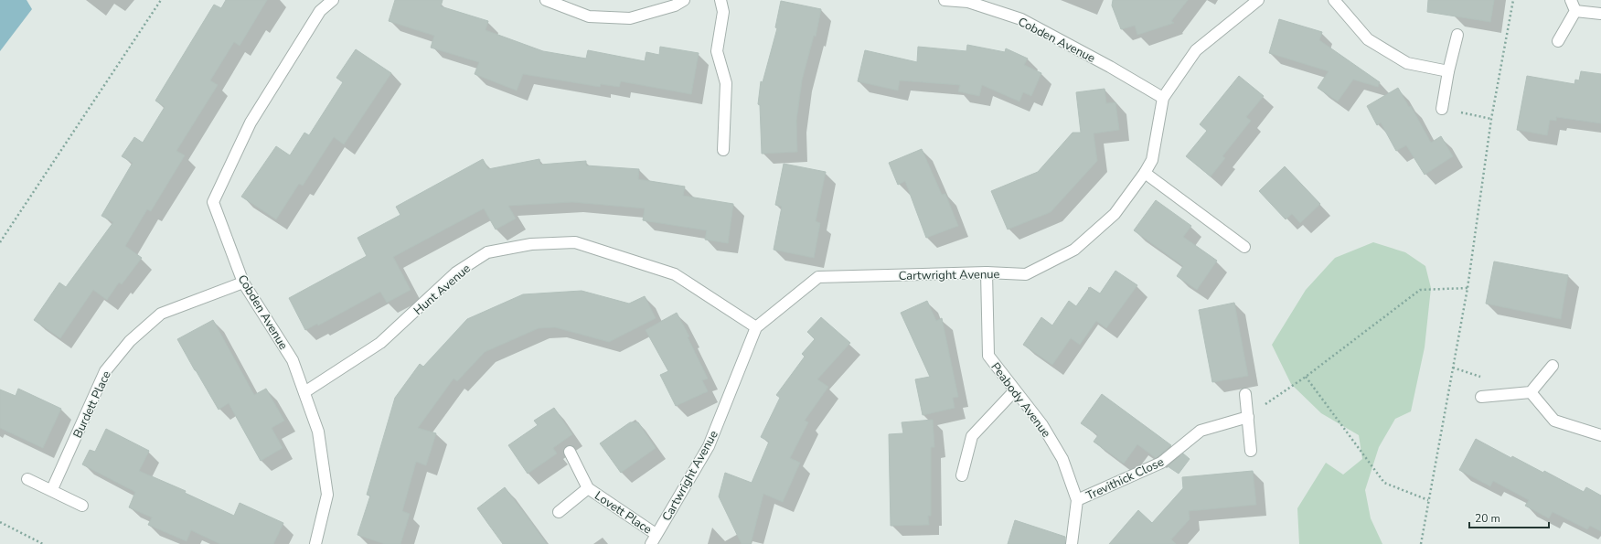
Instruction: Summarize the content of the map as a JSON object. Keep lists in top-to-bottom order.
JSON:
{
  "streets": {
    "street": [
      "Cobden Avenue",
      "Cartwright Avenue",
      "Hunt Avenue",
      "Peabody Avenue",
      "Burdett Place",
      "Trevithick Close",
      "Lovett Place"
    ]
  },
  "crossings": [
    ["Cobden Avenue", "Cartwright Avenue"],
    ["Cobden Avenue", "Hunt Avenue"],
    ["Cobden Avenue", "Burdett Place"],
    ["Cartwright Avenue", "Hunt Avenue"],
    ["Cartwright Avenue", "Peabody Avenue"],
    ["Cartwright Avenue", "Lovett Place"],
    ["Peabody Avenue", "Trevithick Close"]
  ],
  "scale_bar": "20 m"
}
